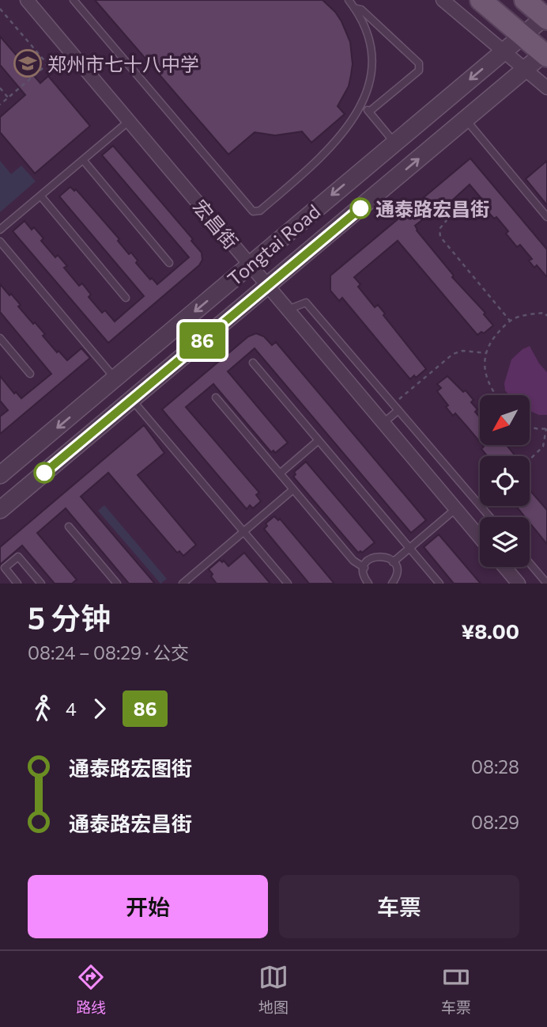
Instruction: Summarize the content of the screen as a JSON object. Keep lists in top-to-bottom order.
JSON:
{
  "streets": {
    "street": ["宏昌街", "Tongtai Road"]
  },
  "crossings": [
    ["宏昌街", "Tongtai Road"]
  ],
  "places": {
    "school or university": ["郑州市七十八中学"],
    "other": ["通泰路宏昌街"]
  },
  "lines": ["bus line 86"],
  "north": "bottom left",
  "page": {
    "on_map": "86",
    "heading": ["5 分钟", "08:24 – 08:29 · 公交", "¥8.00"],
    "legs": ["4", "86"],
    "list": [
      {
        "name": "通泰路宏图街",
        "value": "08:28"
      },
      {
        "name": "通泰路宏昌街",
        "value": "08:29"
      }
    ],
    "buttons": ["开始", "车票"],
    "tabs": ["路线", "地图", "车票"]
  }
}
